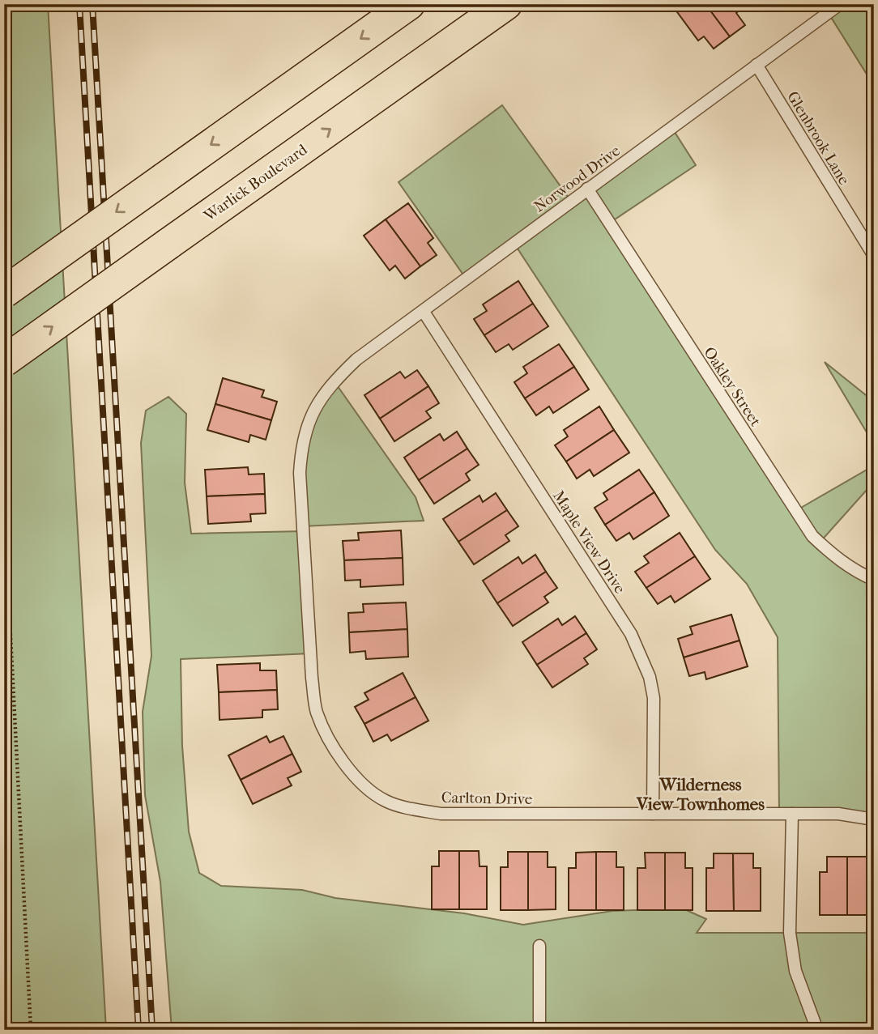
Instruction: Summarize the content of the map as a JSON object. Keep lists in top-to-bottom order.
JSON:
{
  "streets": {
    "main road": ["Warlick Boulevard"],
    "lane": [
      "Glenbrook Lane",
      "Norwood Drive",
      "Oakley Street",
      "Maple View Drive",
      "Carlton Drive"
    ]
  },
  "crossings": [
    ["Glenbrook Lane", "Norwood Drive"],
    ["Norwood Drive", "Oakley Street"],
    ["Norwood Drive", "Maple View Drive"],
    ["Norwood Drive", "Carlton Drive"],
    ["Maple View Drive", "Carlton Drive"]
  ],
  "districts": ["Wilderness View Townhomes"]
}
